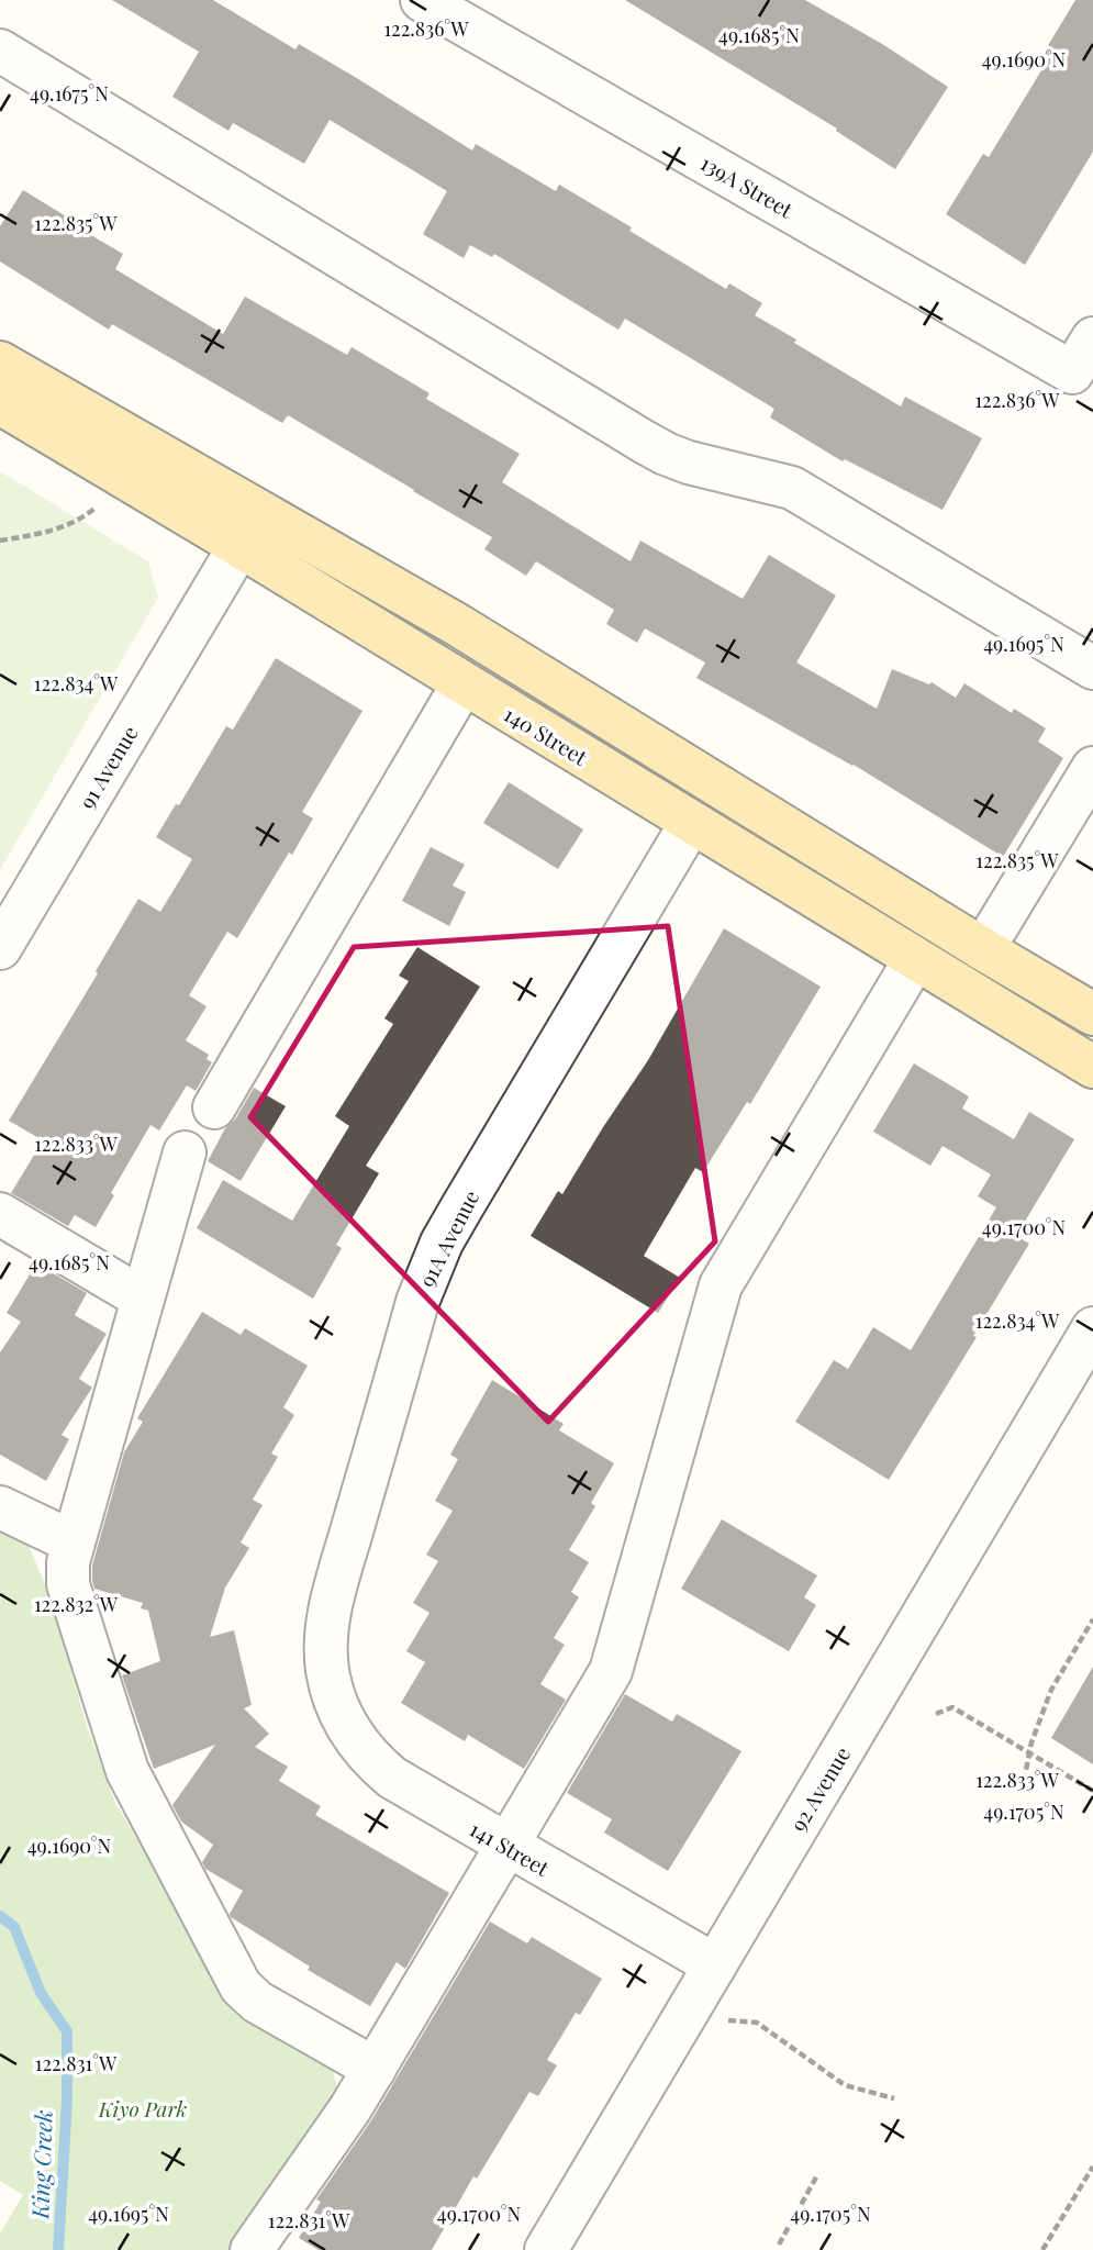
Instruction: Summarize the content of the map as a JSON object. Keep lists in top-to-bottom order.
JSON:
{
  "streets": {
    "main road": ["140 Street"],
    "street": [
      "139A Street",
      "91 Avenue",
      "91A Avenue",
      "92 Avenue",
      "141 Street"
    ]
  },
  "crossings": [
    ["140 Street", "91 Avenue"],
    ["140 Street", "91A Avenue"],
    ["91A Avenue", "141 Street"],
    ["92 Avenue", "141 Street"]
  ],
  "water": ["King Creek"],
  "parks": ["Kiyo Park"],
  "coordinates": [
    "122.836°W",
    "49.1685°N",
    "49.1690°N",
    "49.1675°N",
    "122.835°W",
    "49.1695°N",
    "122.834°W",
    "122.833°W",
    "49.1700°N",
    "122.832°W",
    "49.1705°N",
    "122.831°W"
  ]
}
